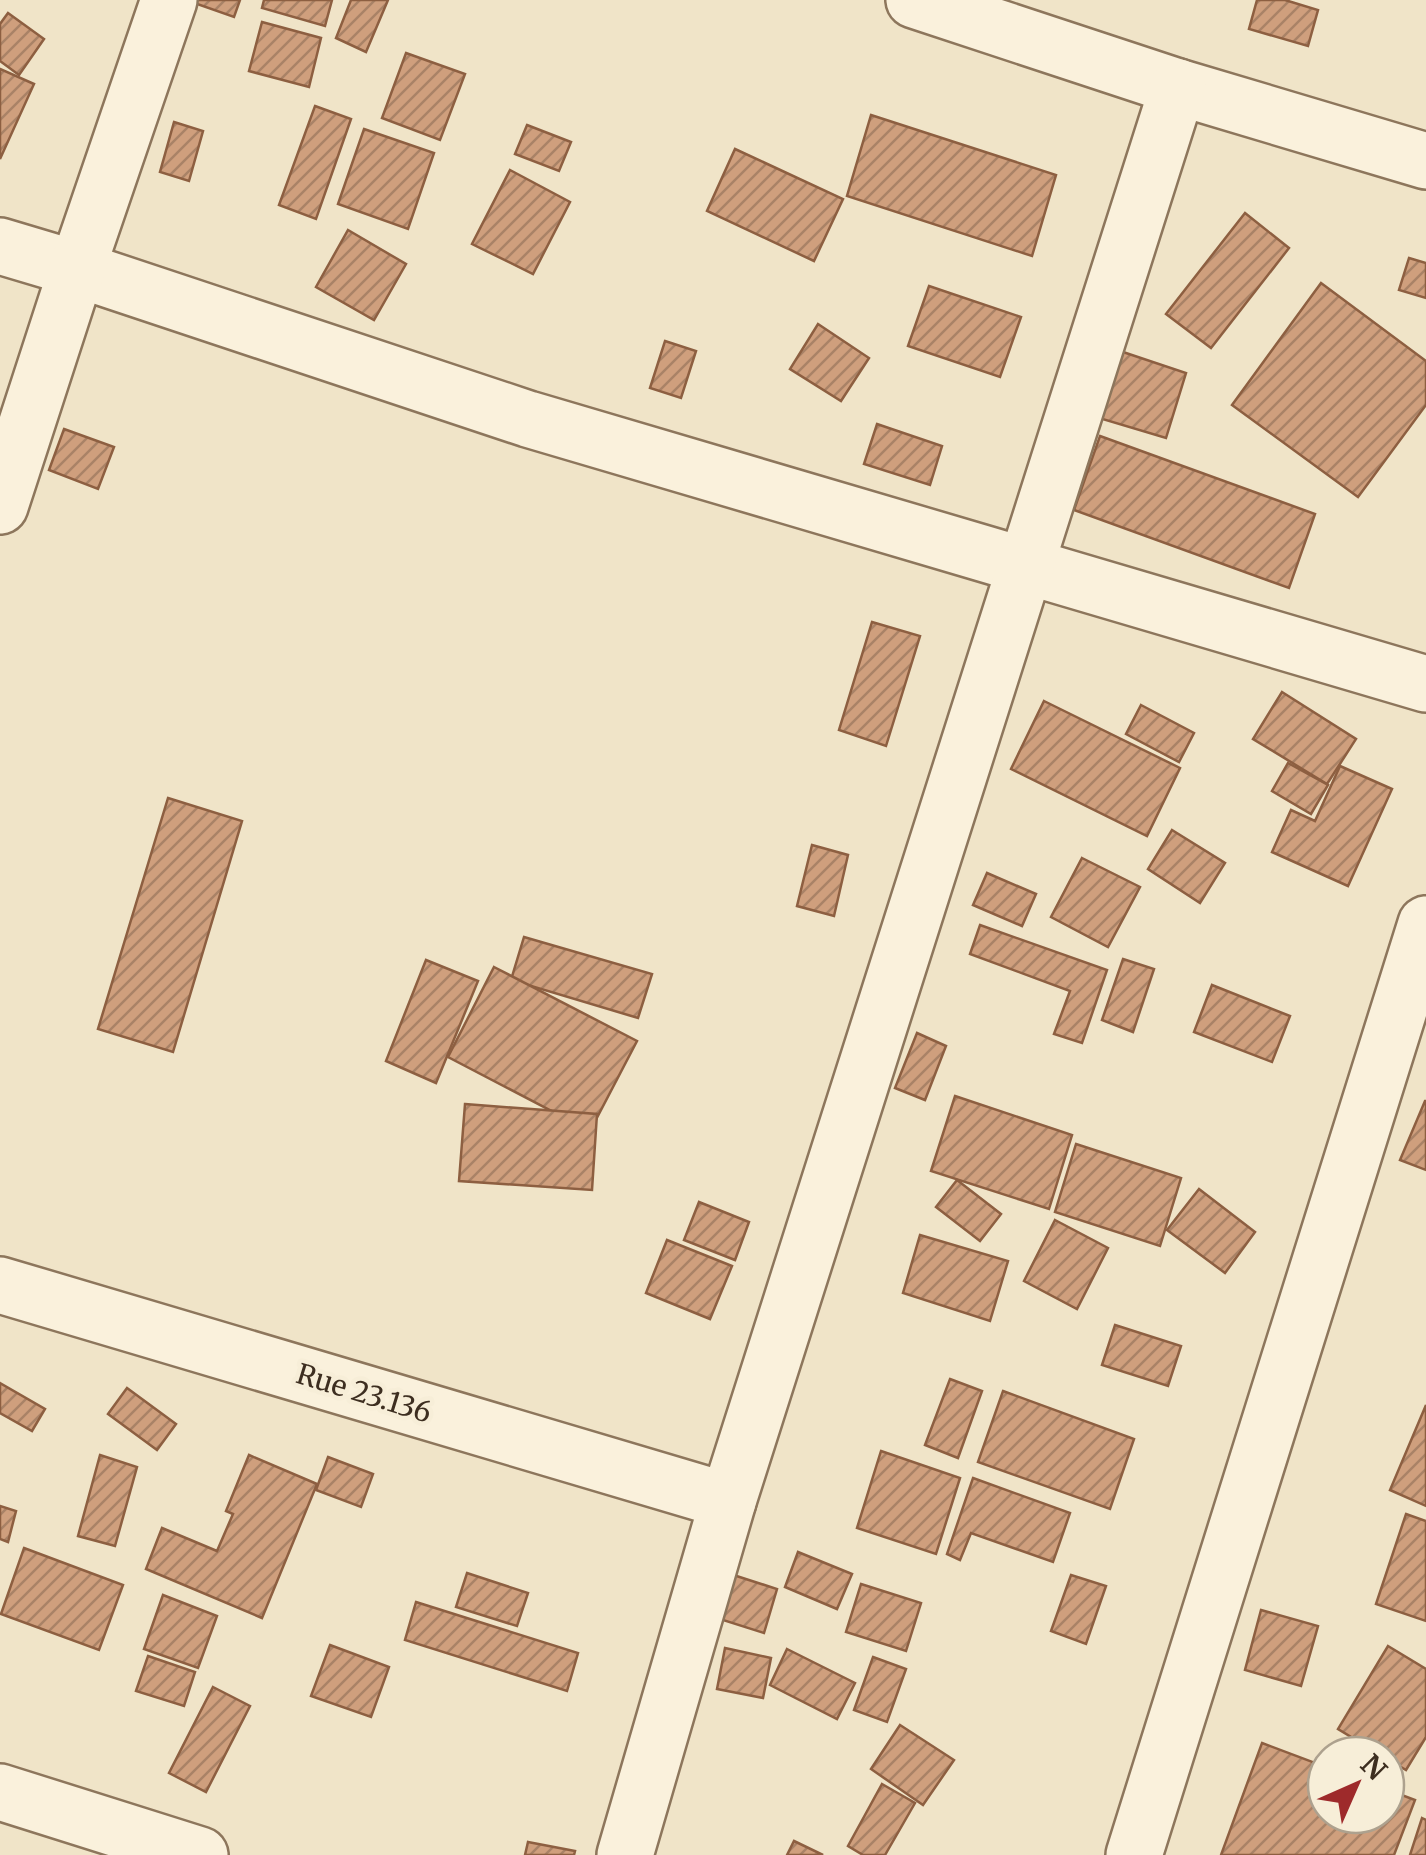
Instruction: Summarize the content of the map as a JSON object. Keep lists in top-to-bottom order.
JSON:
{
  "streets": {
    "street": ["Rue 23.136"]
  },
  "north": "top right"
}
